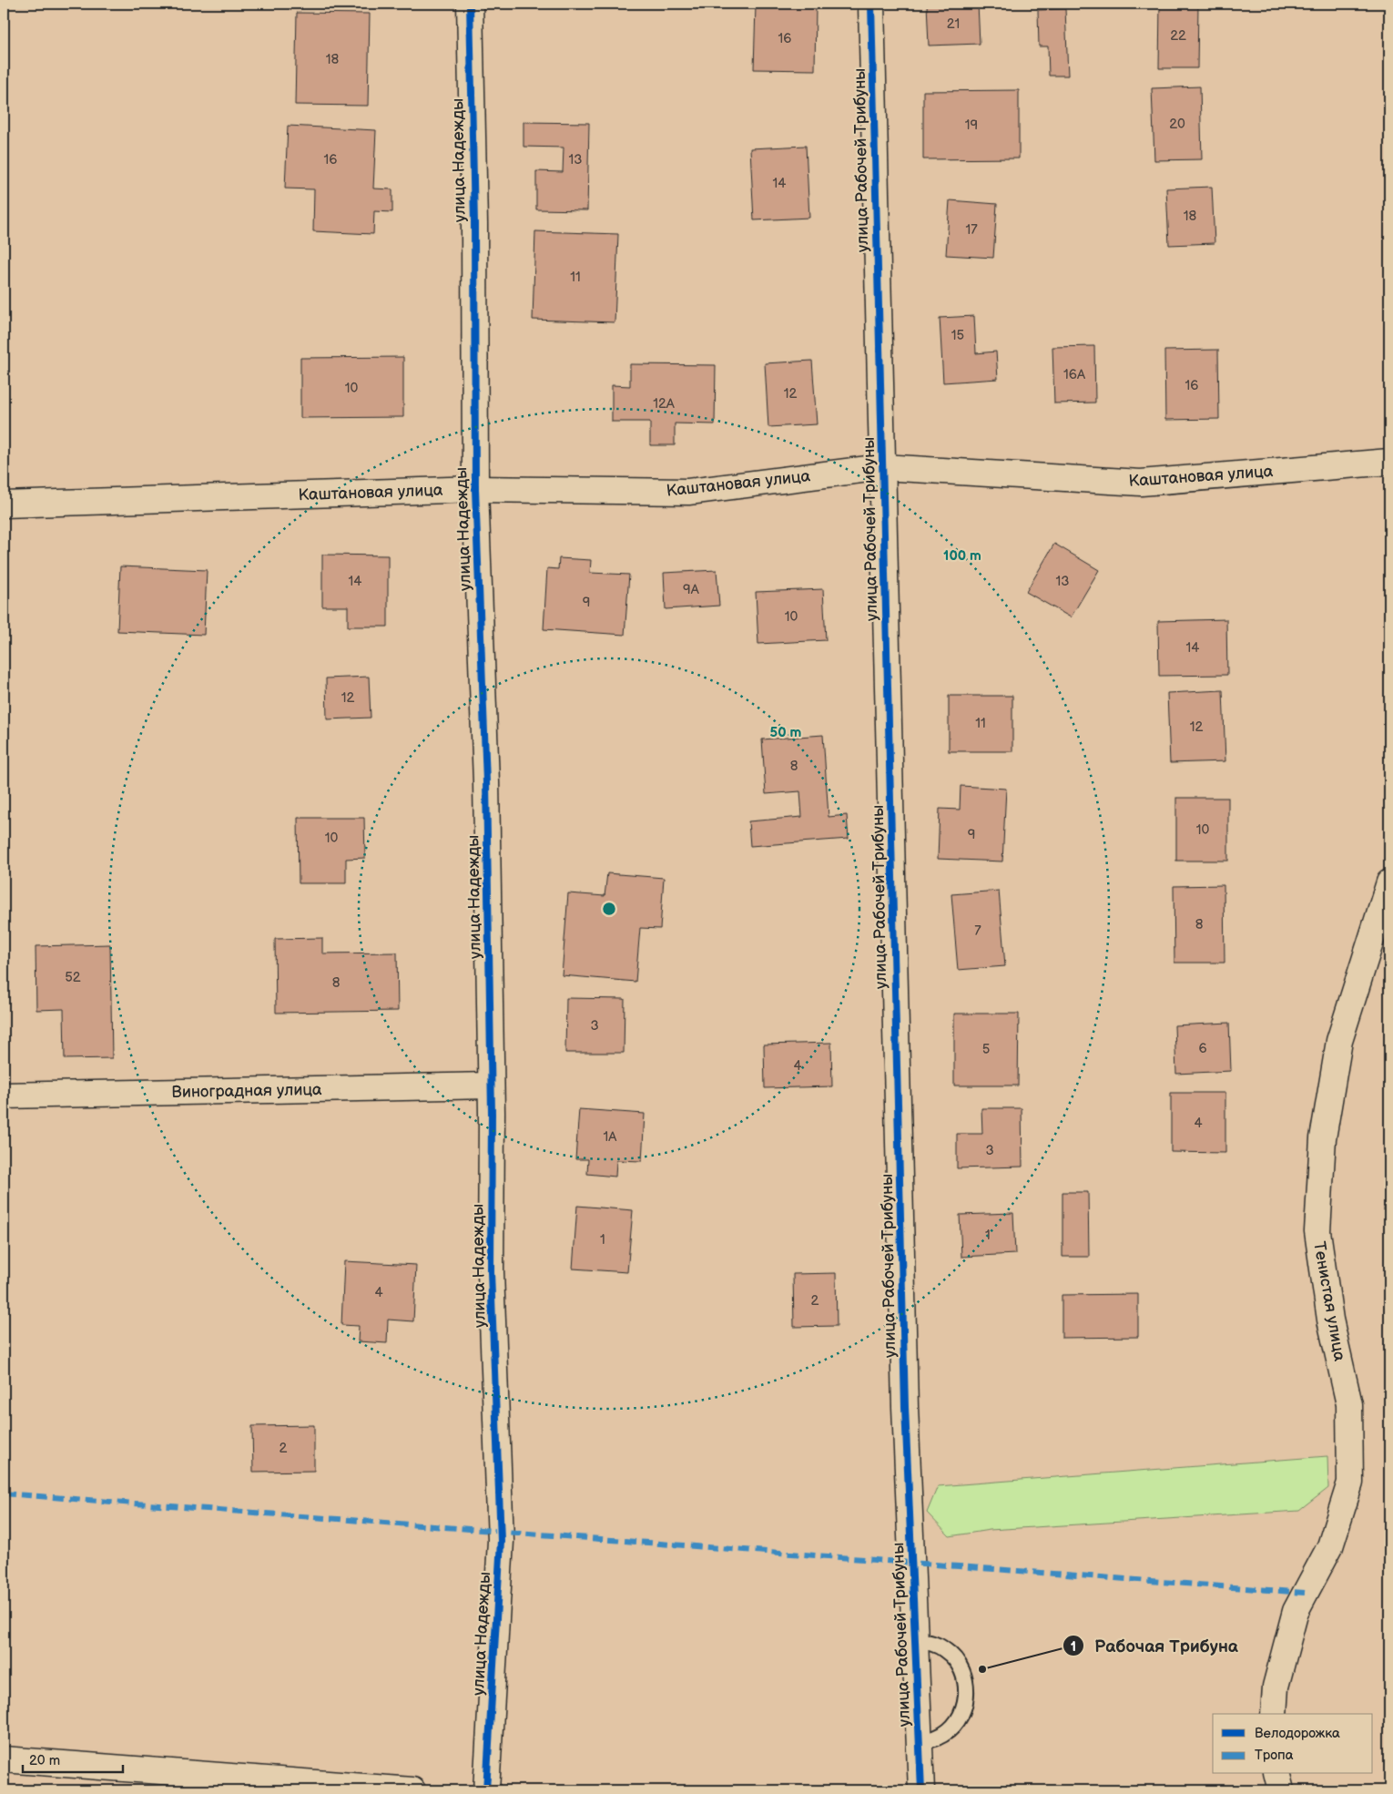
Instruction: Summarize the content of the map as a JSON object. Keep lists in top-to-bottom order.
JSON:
{
  "streets": {
    "street": [
      "улица Надежды",
      "улица Рабочей Трибуны",
      "Каштановая улица",
      "Виноградная улица",
      "Тенистая улица"
    ]
  },
  "crossings": [
    ["улица Надежды", "Каштановая улица"],
    ["улица Надежды", "Виноградная улица"],
    ["улица Рабочей Трибуны", "Каштановая улица"]
  ],
  "places": ["Рабочая Трибуна"],
  "house_numbers": [
    "21",
    "22",
    "16",
    "18",
    "20",
    "19",
    "16",
    "13",
    "14",
    "18",
    "17",
    "11",
    "15",
    "16А",
    "16",
    "10",
    "12",
    "12А",
    "14",
    "13",
    "9А",
    "9",
    "10",
    "14",
    "12",
    "11",
    "12",
    "8",
    "10",
    "9",
    "10",
    "8",
    "7",
    "52",
    "8",
    "3",
    "6",
    "5",
    "4",
    "4",
    "1А",
    "3",
    "1",
    "1",
    "4",
    "2",
    "2"
  ],
  "legend": ["Велодорожка", "Тропа"],
  "scale_bar": "20 m",
  "rings": ["100 m", "50 m"]
}
